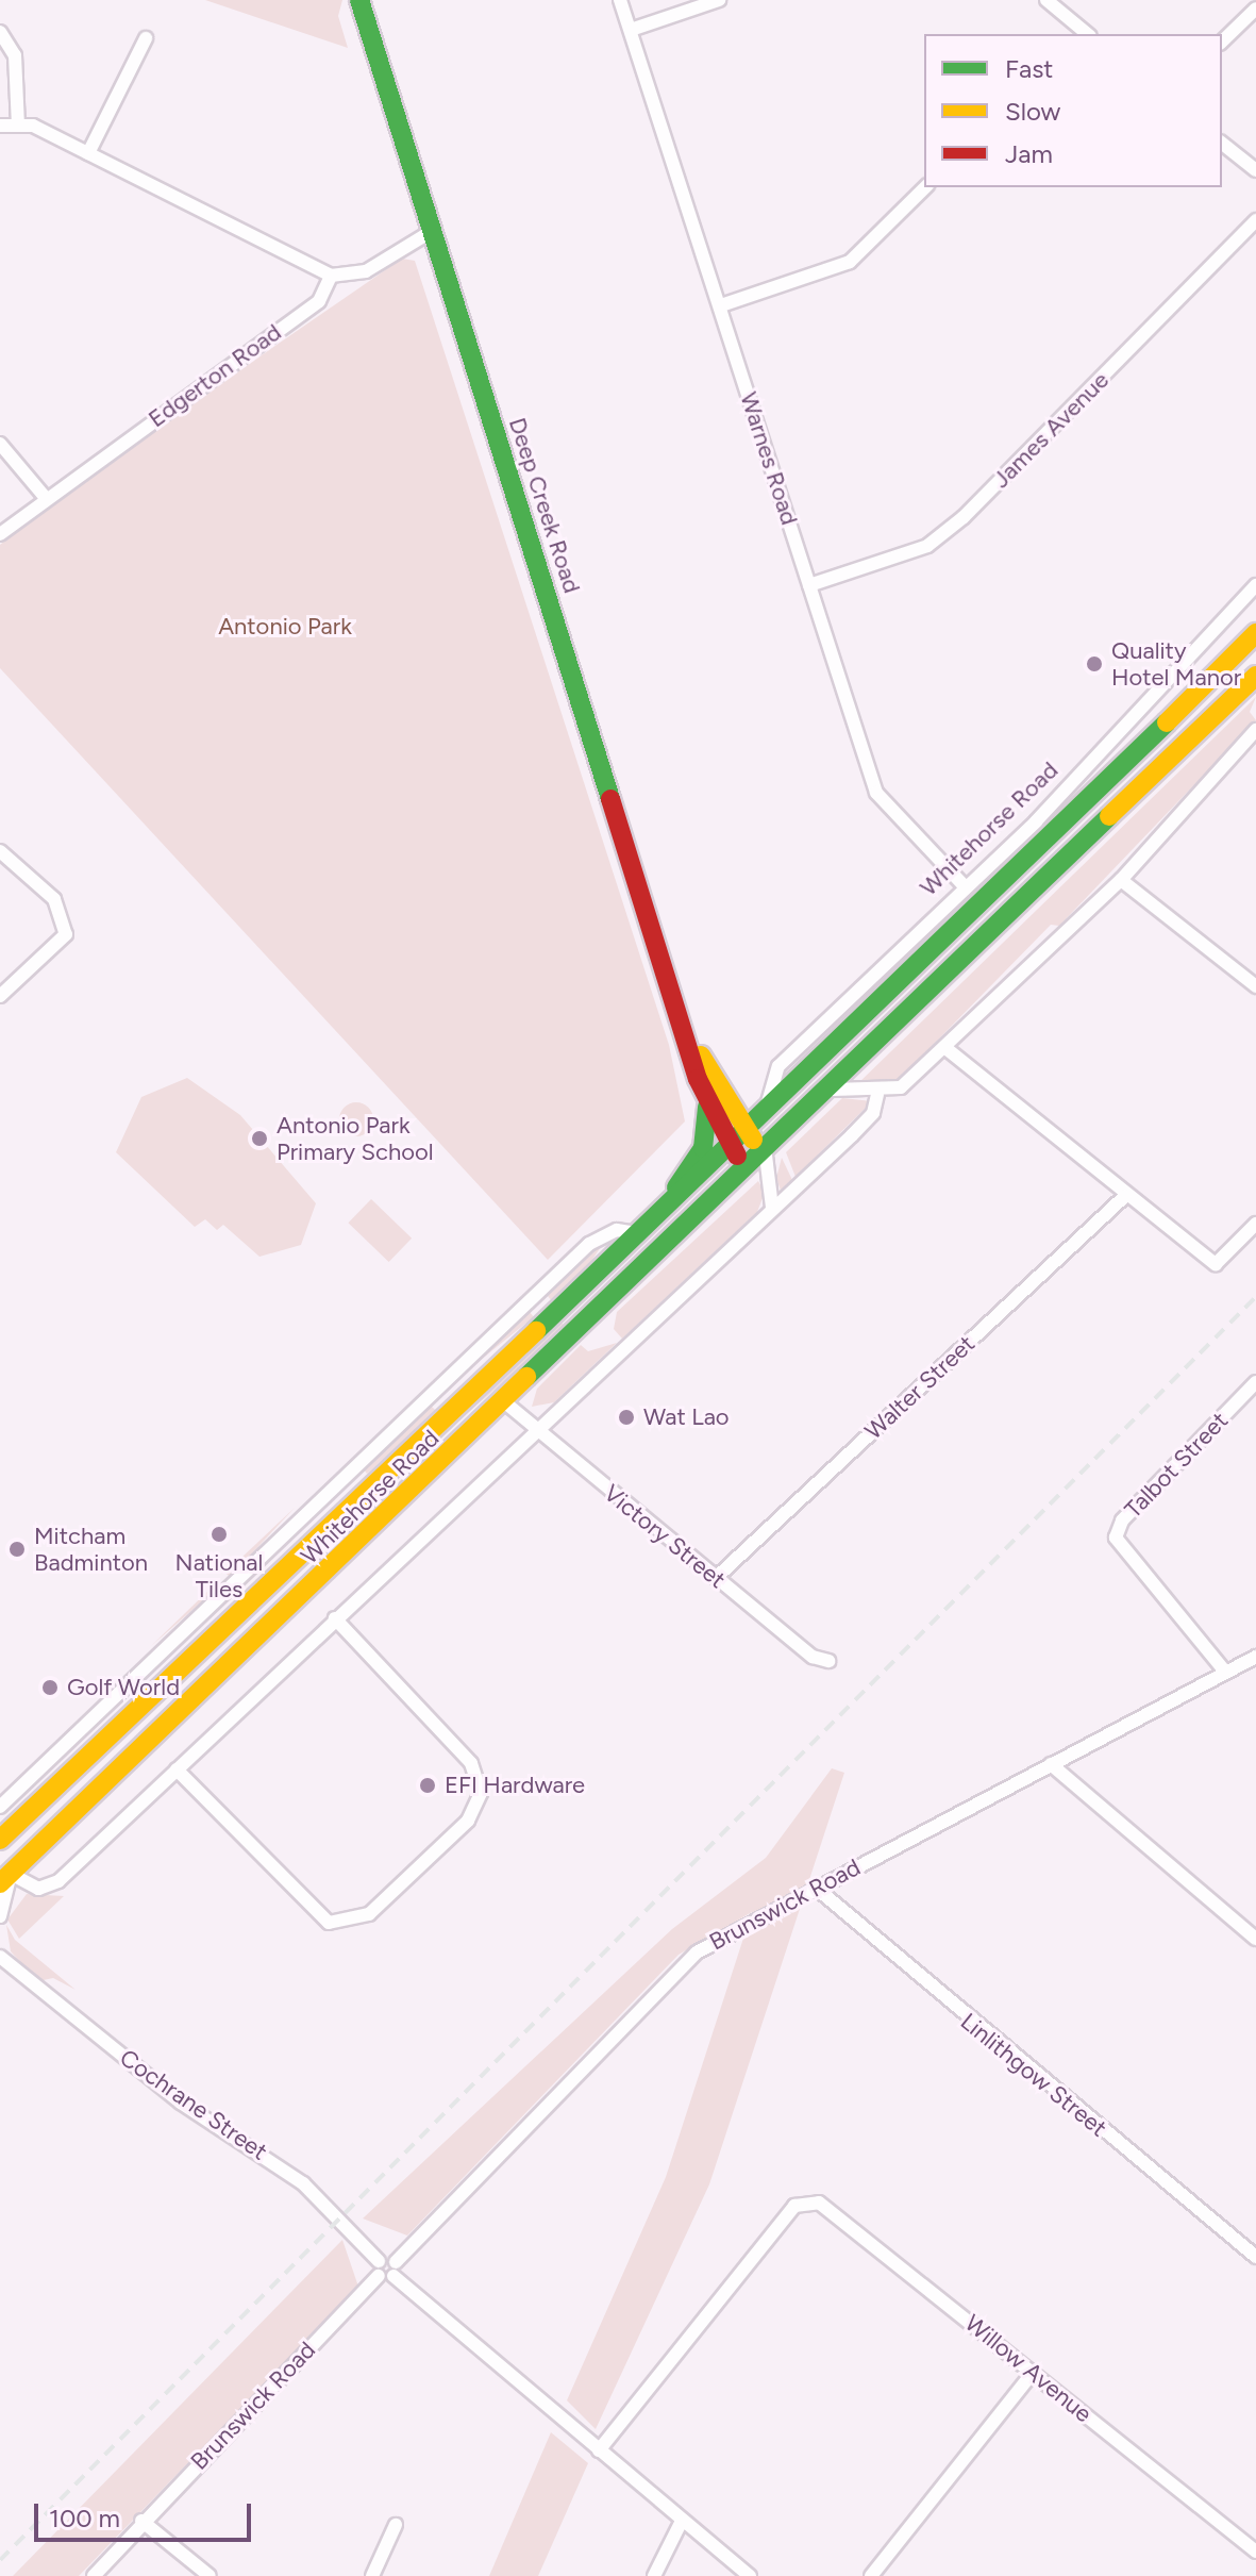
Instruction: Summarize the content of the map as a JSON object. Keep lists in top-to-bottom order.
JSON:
{
  "streets": {
    "main road": ["Deep Creek Road", "Whitehorse Road"],
    "street": [
      "Edgerton Road",
      "James Avenue",
      "Warnes Road",
      "Walter Street",
      "Talbot Street",
      "Victory Street",
      "Brunswick Road",
      "Linlithgow Street",
      "Cochrane Street",
      "Willow Avenue"
    ]
  },
  "crossings": [
    ["James Avenue", "Warnes Road"],
    ["Warnes Road", "Whitehorse Road"],
    ["Deep Creek Road", "Whitehorse Road"],
    ["Whitehorse Road", "Victory Street"],
    ["Walter Street", "Victory Street"],
    ["Talbot Street", "Brunswick Road"],
    ["Brunswick Road", "Linlithgow Street"],
    ["Brunswick Road", "Cochrane Street"]
  ],
  "parks": ["Antonio Park"],
  "places": [
    "Quality Hotel Manor",
    "Antonio Park Primary School",
    "Wat Lao",
    "National Tiles",
    "Mitcham Badminton",
    "Golf World",
    "EFI Hardware"
  ],
  "legend": ["Fast", "Slow", "Jam"],
  "scale_bar": "100 m"
}
